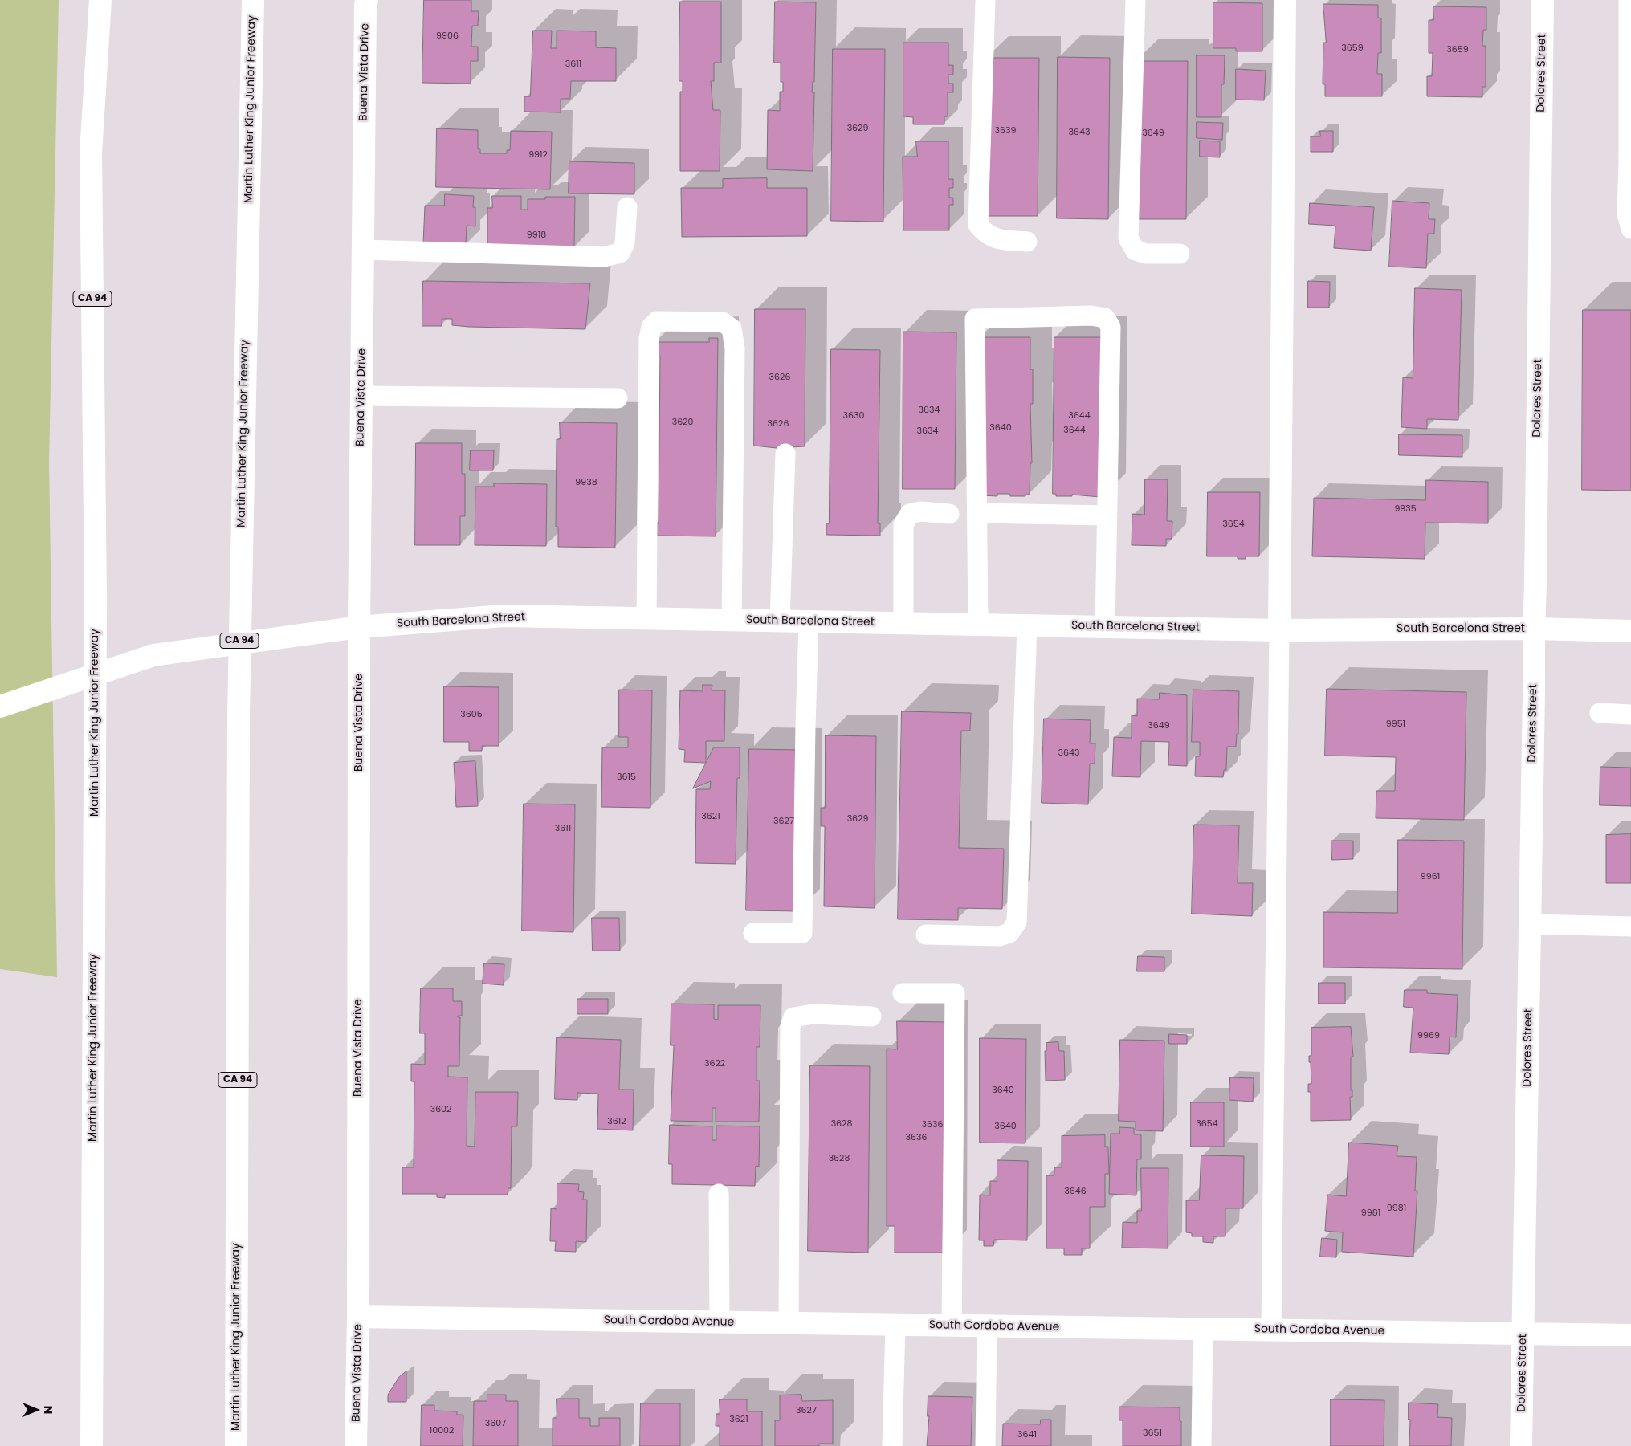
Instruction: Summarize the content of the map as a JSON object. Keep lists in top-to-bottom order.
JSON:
{
  "streets": {
    "main road": [
      "Buena Vista Drive",
      "Dolores Street",
      "Martin Luther King Junior Freeway",
      "CA 94",
      "South Barcelona Street",
      "South Cordoba Avenue"
    ]
  },
  "crossings": [
    ["Buena Vista Drive", "South Barcelona Street"],
    ["Buena Vista Drive", "South Cordoba Avenue"],
    ["Dolores Street", "South Barcelona Street"],
    ["Dolores Street", "South Cordoba Avenue"]
  ],
  "house_numbers": [
    "9906",
    "3659",
    "3659",
    "3611",
    "3629",
    "3639",
    "3643",
    "3649",
    "9912",
    "9918",
    "3626",
    "3634",
    "3630",
    "3644",
    "3620",
    "3626",
    "3640",
    "3644",
    "3634",
    "9938",
    "9935",
    "3654",
    "3605",
    "9951",
    "3649",
    "3643",
    "3615",
    "3621",
    "3629",
    "3627",
    "3611",
    "9961",
    "9969",
    "3622",
    "3640",
    "3602",
    "3612",
    "3628",
    "3654",
    "3636",
    "3640",
    "3636",
    "3628",
    "3646",
    "9981",
    "9981",
    "3627",
    "3621",
    "3607",
    "10002",
    "3651",
    "3641"
  ],
  "north": "right"
}
